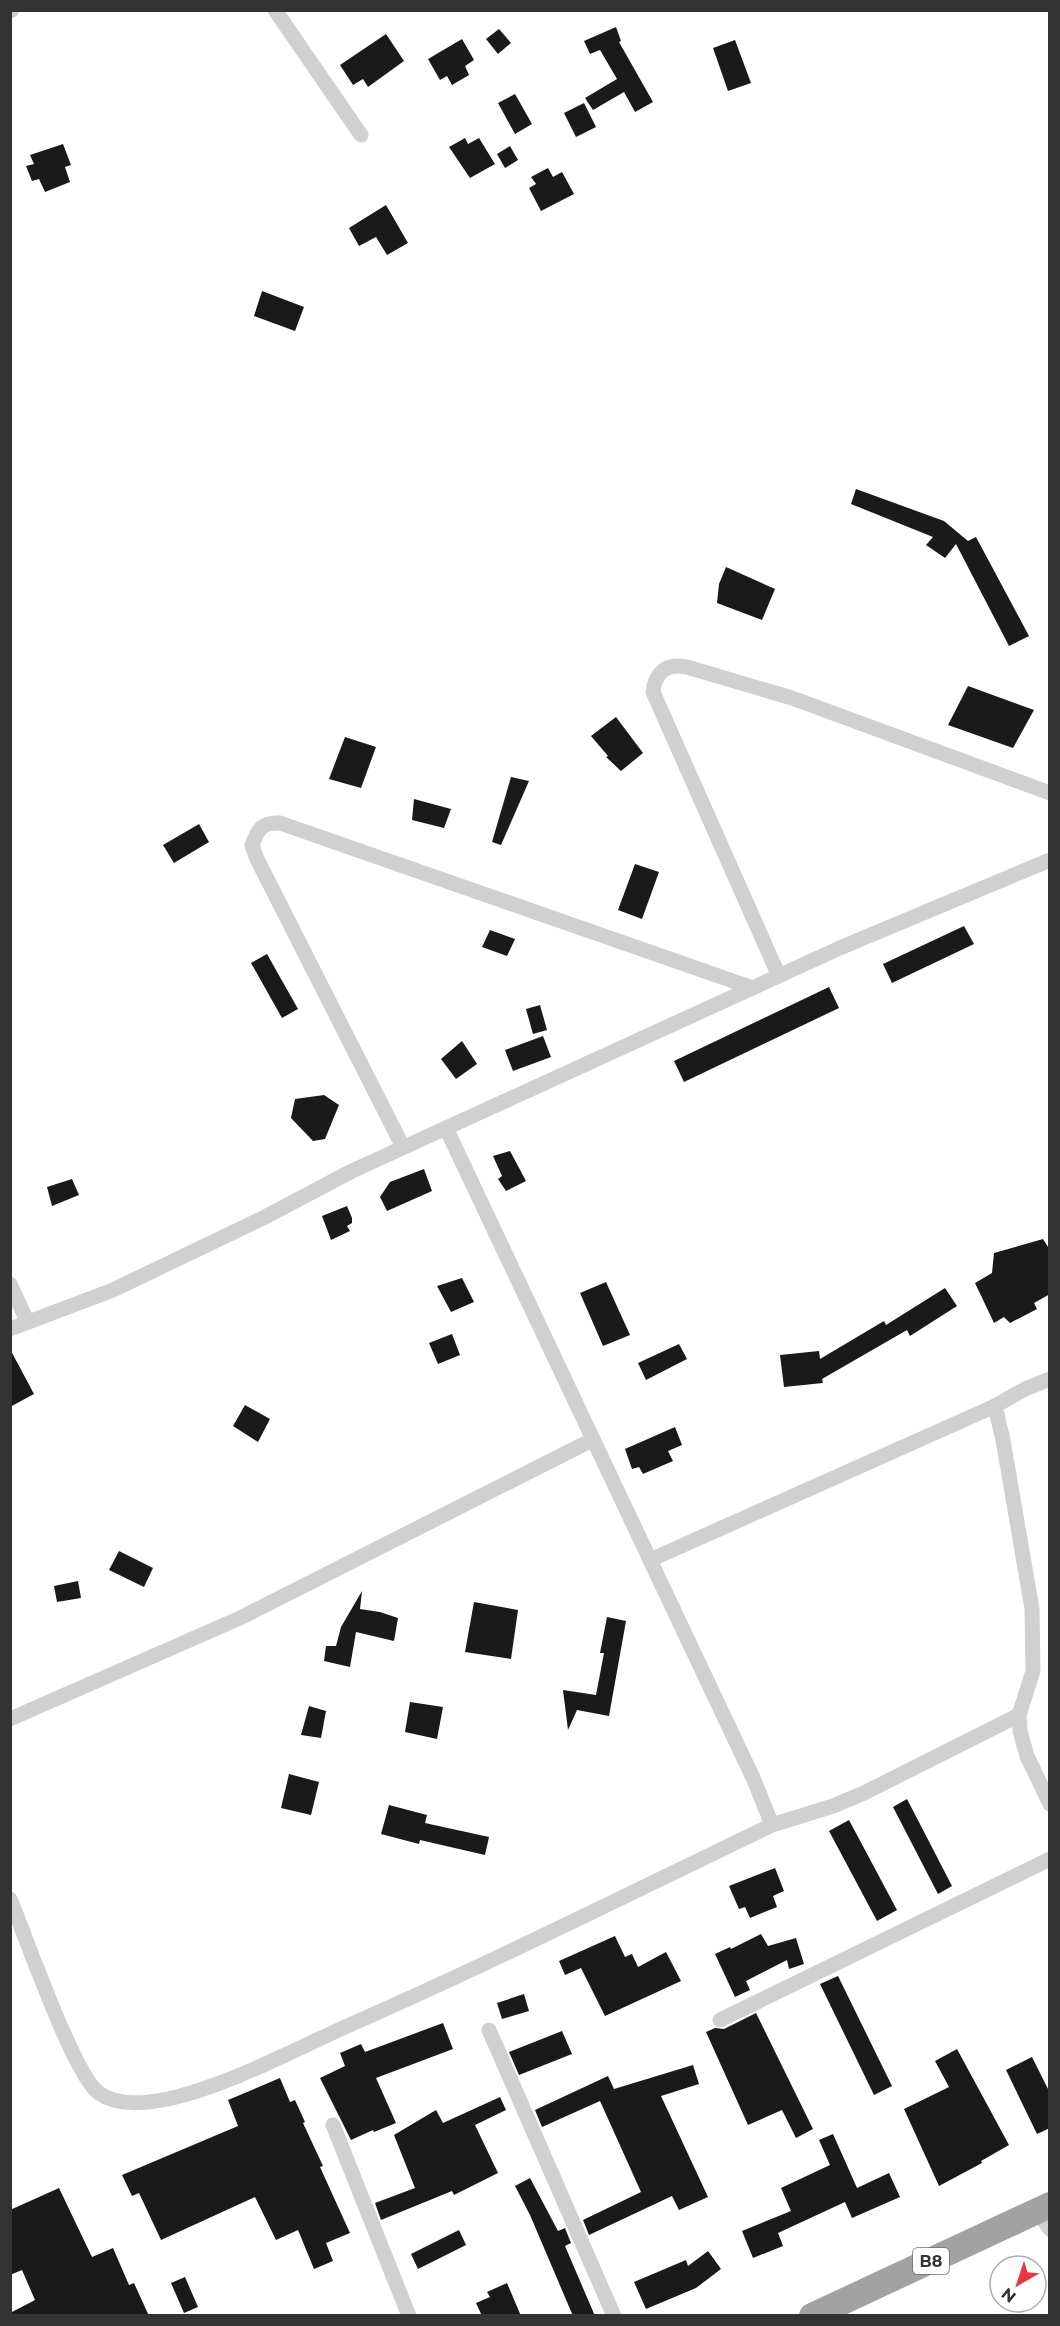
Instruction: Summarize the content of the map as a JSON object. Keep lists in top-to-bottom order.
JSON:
{
  "streets": {
    "highway": ["B8"]
  },
  "north": "bottom left"
}
